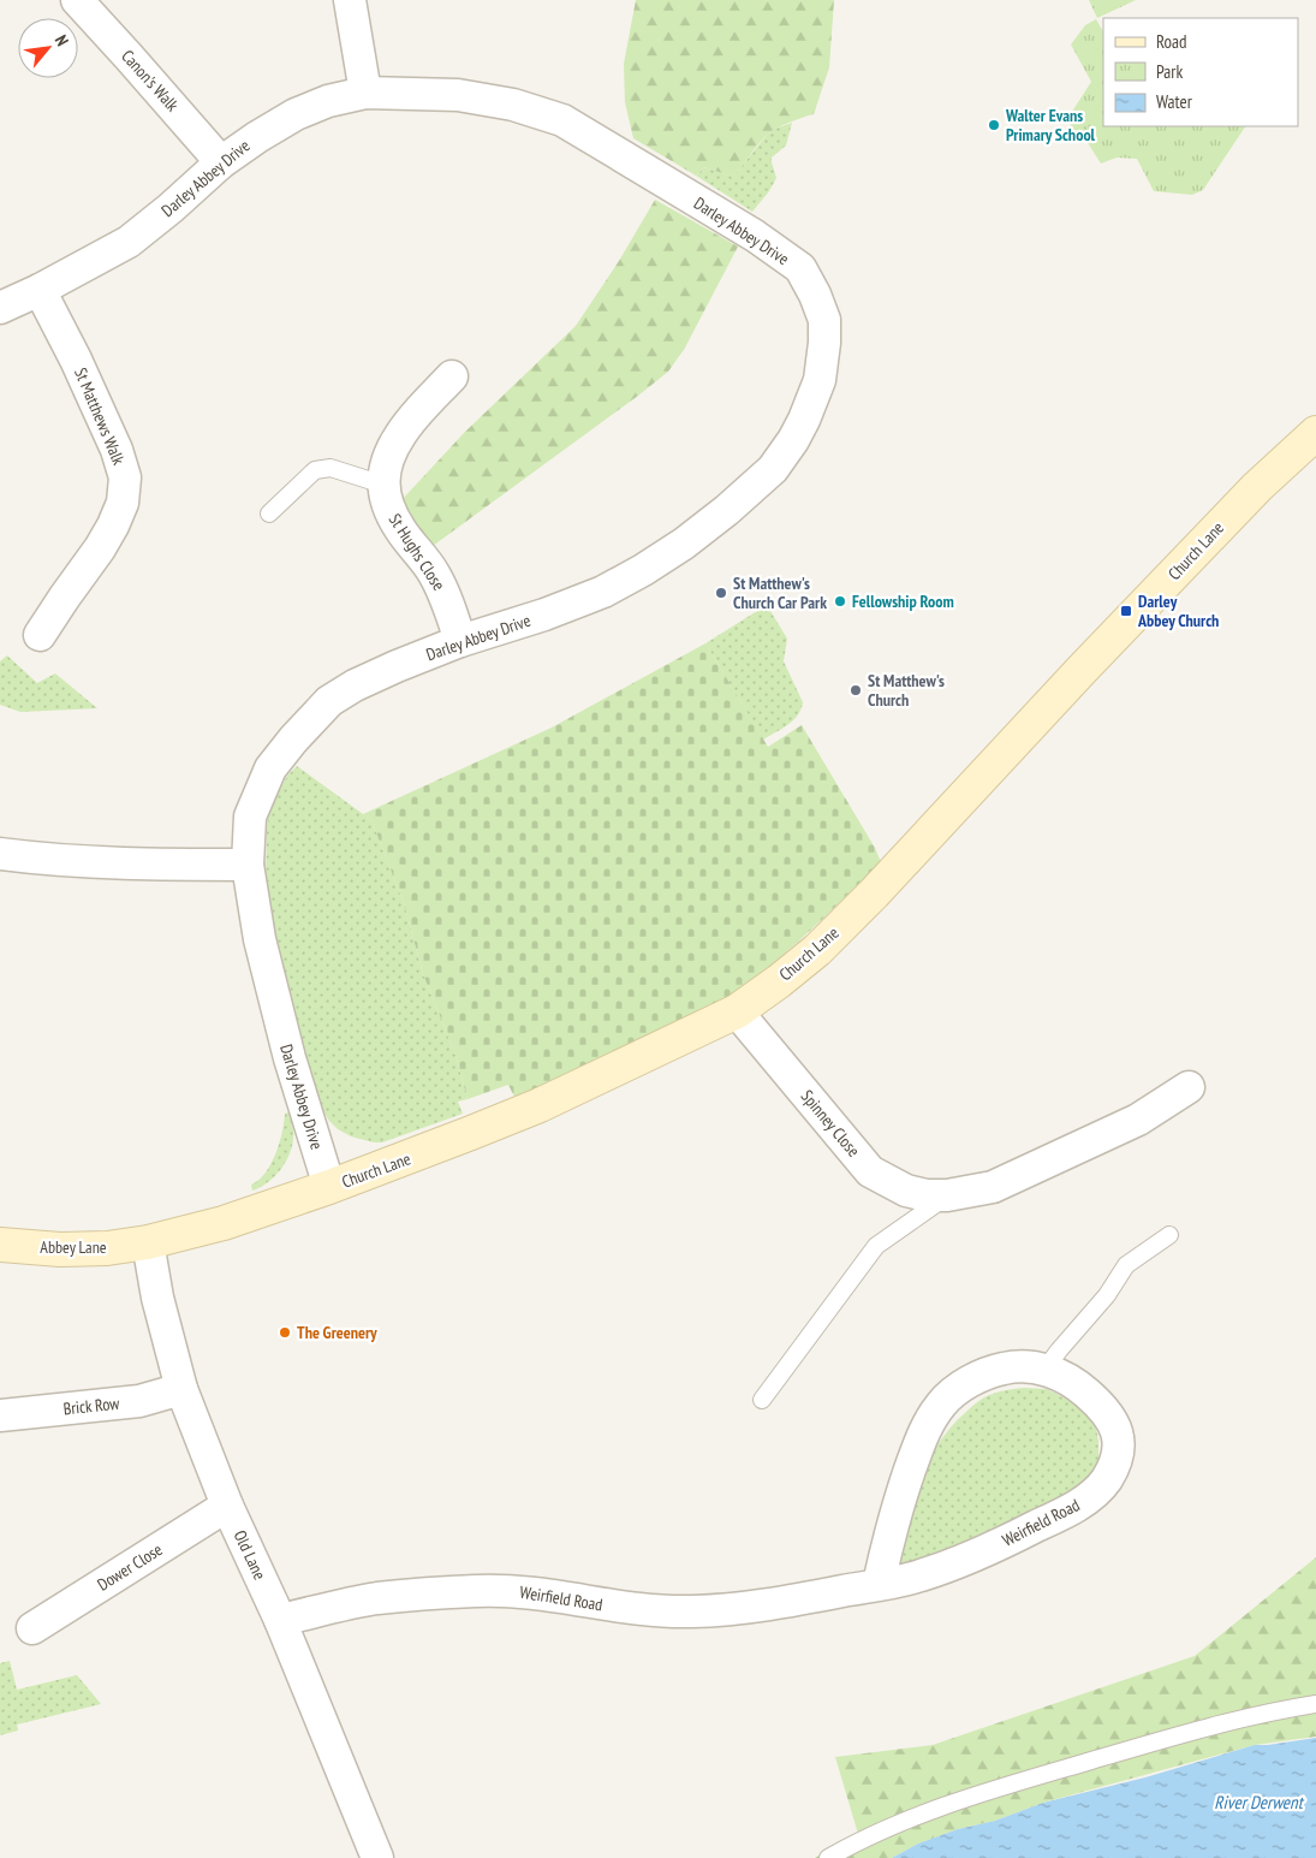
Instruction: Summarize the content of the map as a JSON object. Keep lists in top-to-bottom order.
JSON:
{
  "streets": {
    "street": [
      "Canon's Walk",
      "Darley Abbey Drive",
      "St Matthews Walk",
      "Church Lane",
      "St Hughs Close",
      "Spinney Close",
      "Abbey Lane",
      "Brick Row",
      "Weirfield Road",
      "Old Lane",
      "Dower Close"
    ]
  },
  "crossings": [
    ["Canon's Walk", "Darley Abbey Drive"],
    ["Darley Abbey Drive", "St Matthews Walk"],
    ["Darley Abbey Drive", "Church Lane"],
    ["Darley Abbey Drive", "St Hughs Close"],
    ["Church Lane", "Spinney Close"],
    ["Church Lane", "Abbey Lane"],
    ["Church Lane", "Old Lane"],
    ["Abbey Lane", "Old Lane"],
    ["Brick Row", "Old Lane"],
    ["Weirfield Road", "Old Lane"],
    ["Old Lane", "Dower Close"]
  ],
  "water": ["River Derwent"],
  "places": {
    "other": [
      "Walter Evans Primary School",
      "St Matthew's Church Car Park",
      "Fellowship Room",
      "St Matthew's Church",
      "The Greenery"
    ],
    "transit": ["Darley Abbey Church"]
  },
  "legend": ["Road", "Park", "Water"],
  "north": "top right"
}
